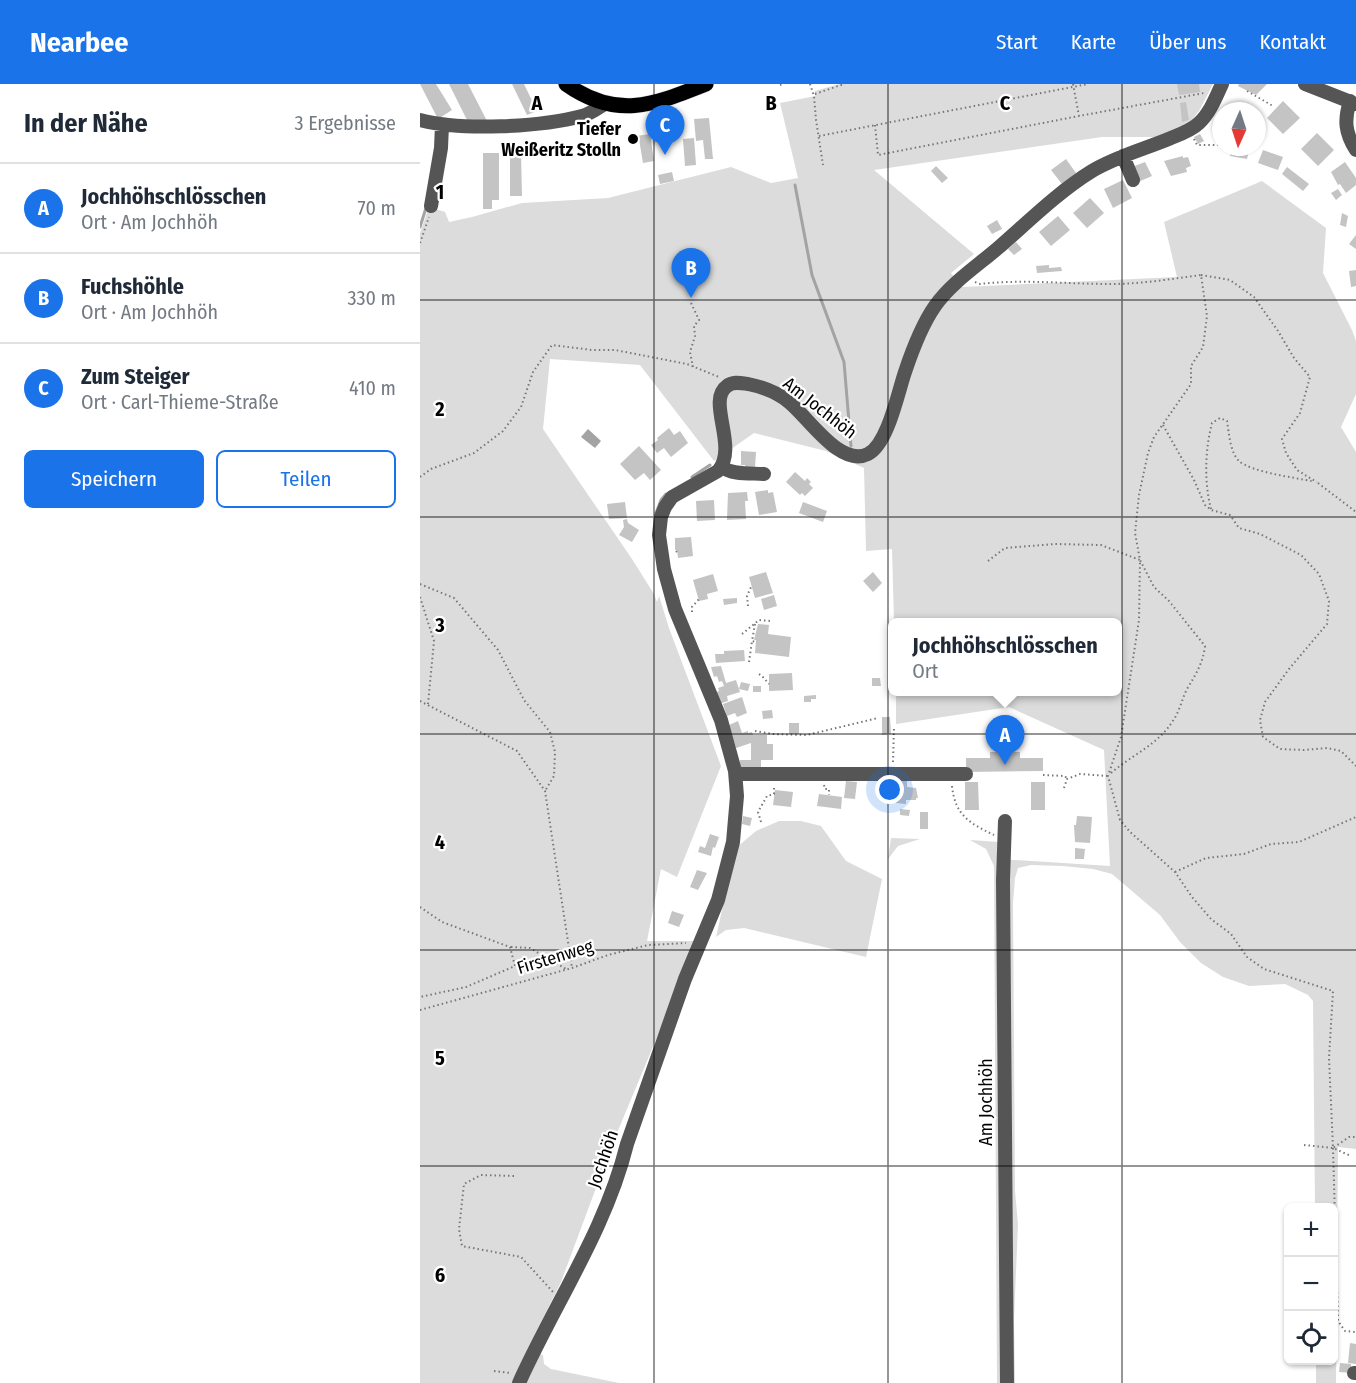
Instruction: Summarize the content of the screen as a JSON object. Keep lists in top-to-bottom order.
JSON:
{
  "streets": {
    "street": ["Am Jochhöh", "Jochhöh"],
    "path": ["Firstenweg"]
  },
  "crossings": [
    ["Firstenweg", "Jochhöh"]
  ],
  "places": ["Tiefer Weißeritz Stolln"],
  "north": "bottom",
  "page": {
    "header": "Nearbee",
    "nav": [
      "Start",
      "Karte",
      "Über uns",
      "Kontakt"
    ],
    "heading": ["In der Nähe", "3 Ergebnisse"],
    "pins": ["C", "B", "A"],
    "list": [
      {
        "mark": "A",
        "name": "Jochhöhschlösschen",
        "note": "Ort · Am Jochhöh",
        "value": "70 m"
      },
      {
        "mark": "B",
        "name": "Fuchshöhle",
        "note": "Ort · Am Jochhöh",
        "value": "330 m"
      },
      {
        "mark": "C",
        "name": "Zum Steiger",
        "note": "Ort · Carl-Thieme-Straße",
        "value": "410 m"
      }
    ],
    "buttons": ["Speichern", "Teilen"],
    "popup": ["Jochhöhschlösschen", "Ort"],
    "map_buttons": ["+", "−"]
  },
  "grid": {
    "columns": ["A", "B", "C"],
    "rows": [
      "1",
      "2",
      "3",
      "4",
      "5",
      "6"
    ]
  }
}
